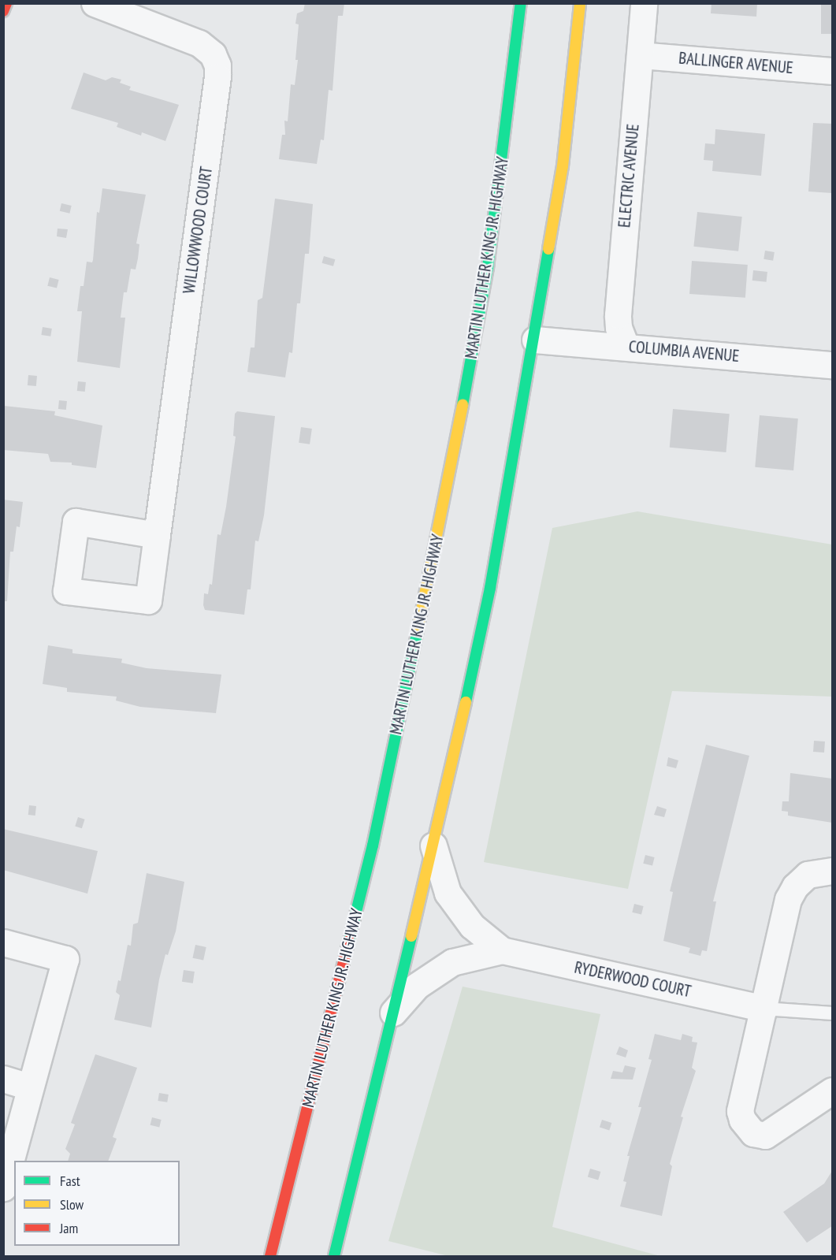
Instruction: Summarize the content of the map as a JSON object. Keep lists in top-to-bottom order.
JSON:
{
  "streets": {
    "main road": ["MARTIN LUTHER KING JR. HIGHWAY"],
    "street": [
      "BALLINGER AVENUE",
      "ELECTRIC AVENUE",
      "WILLOWWOOD COURT",
      "COLUMBIA AVENUE",
      "RYDERWOOD COURT"
    ]
  },
  "crossings": [
    ["BALLINGER AVENUE", "ELECTRIC AVENUE"],
    ["ELECTRIC AVENUE", "COLUMBIA AVENUE"]
  ],
  "legend": ["Fast", "Slow", "Jam"]
}
